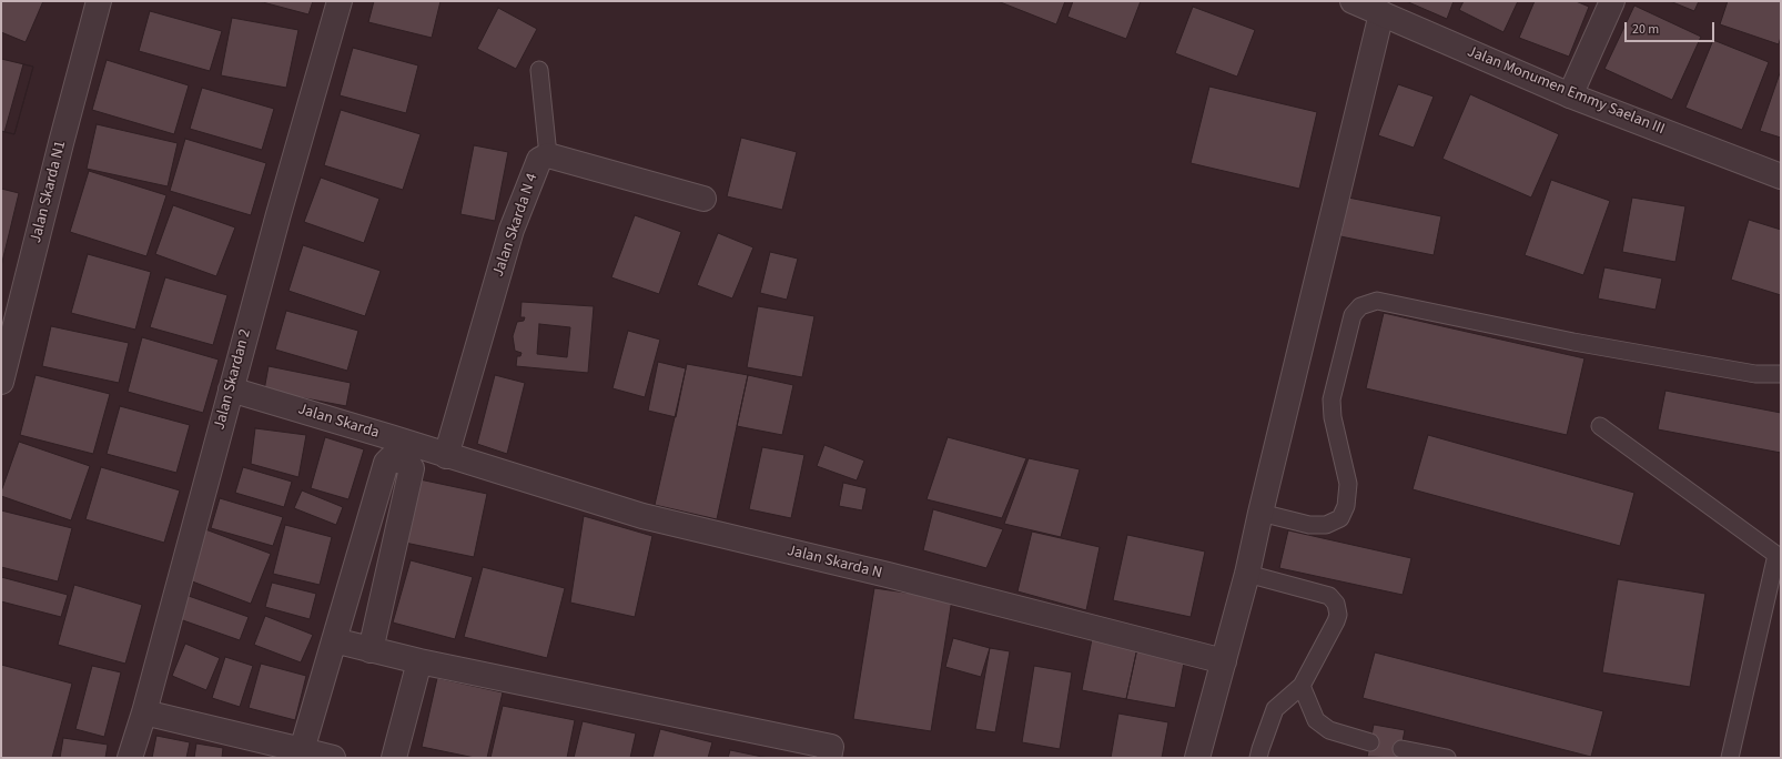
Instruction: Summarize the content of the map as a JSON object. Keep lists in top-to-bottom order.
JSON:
{
  "streets": {
    "street": [
      "Jalan Monumen Emmy Saelan III",
      "Jalan Skarda N1",
      "Jalan Skarda N 4",
      "Jalan Skardan 2",
      "Jalan Skarda",
      "Jalan Skarda N"
    ]
  },
  "crossings": [
    ["Jalan Skarda N 4", "Jalan Skarda"],
    ["Jalan Skarda N 4", "Jalan Skarda N"],
    ["Jalan Skardan 2", "Jalan Skarda"],
    ["Jalan Skarda", "Jalan Skarda N"]
  ],
  "scale_bar": "20 m"
}
